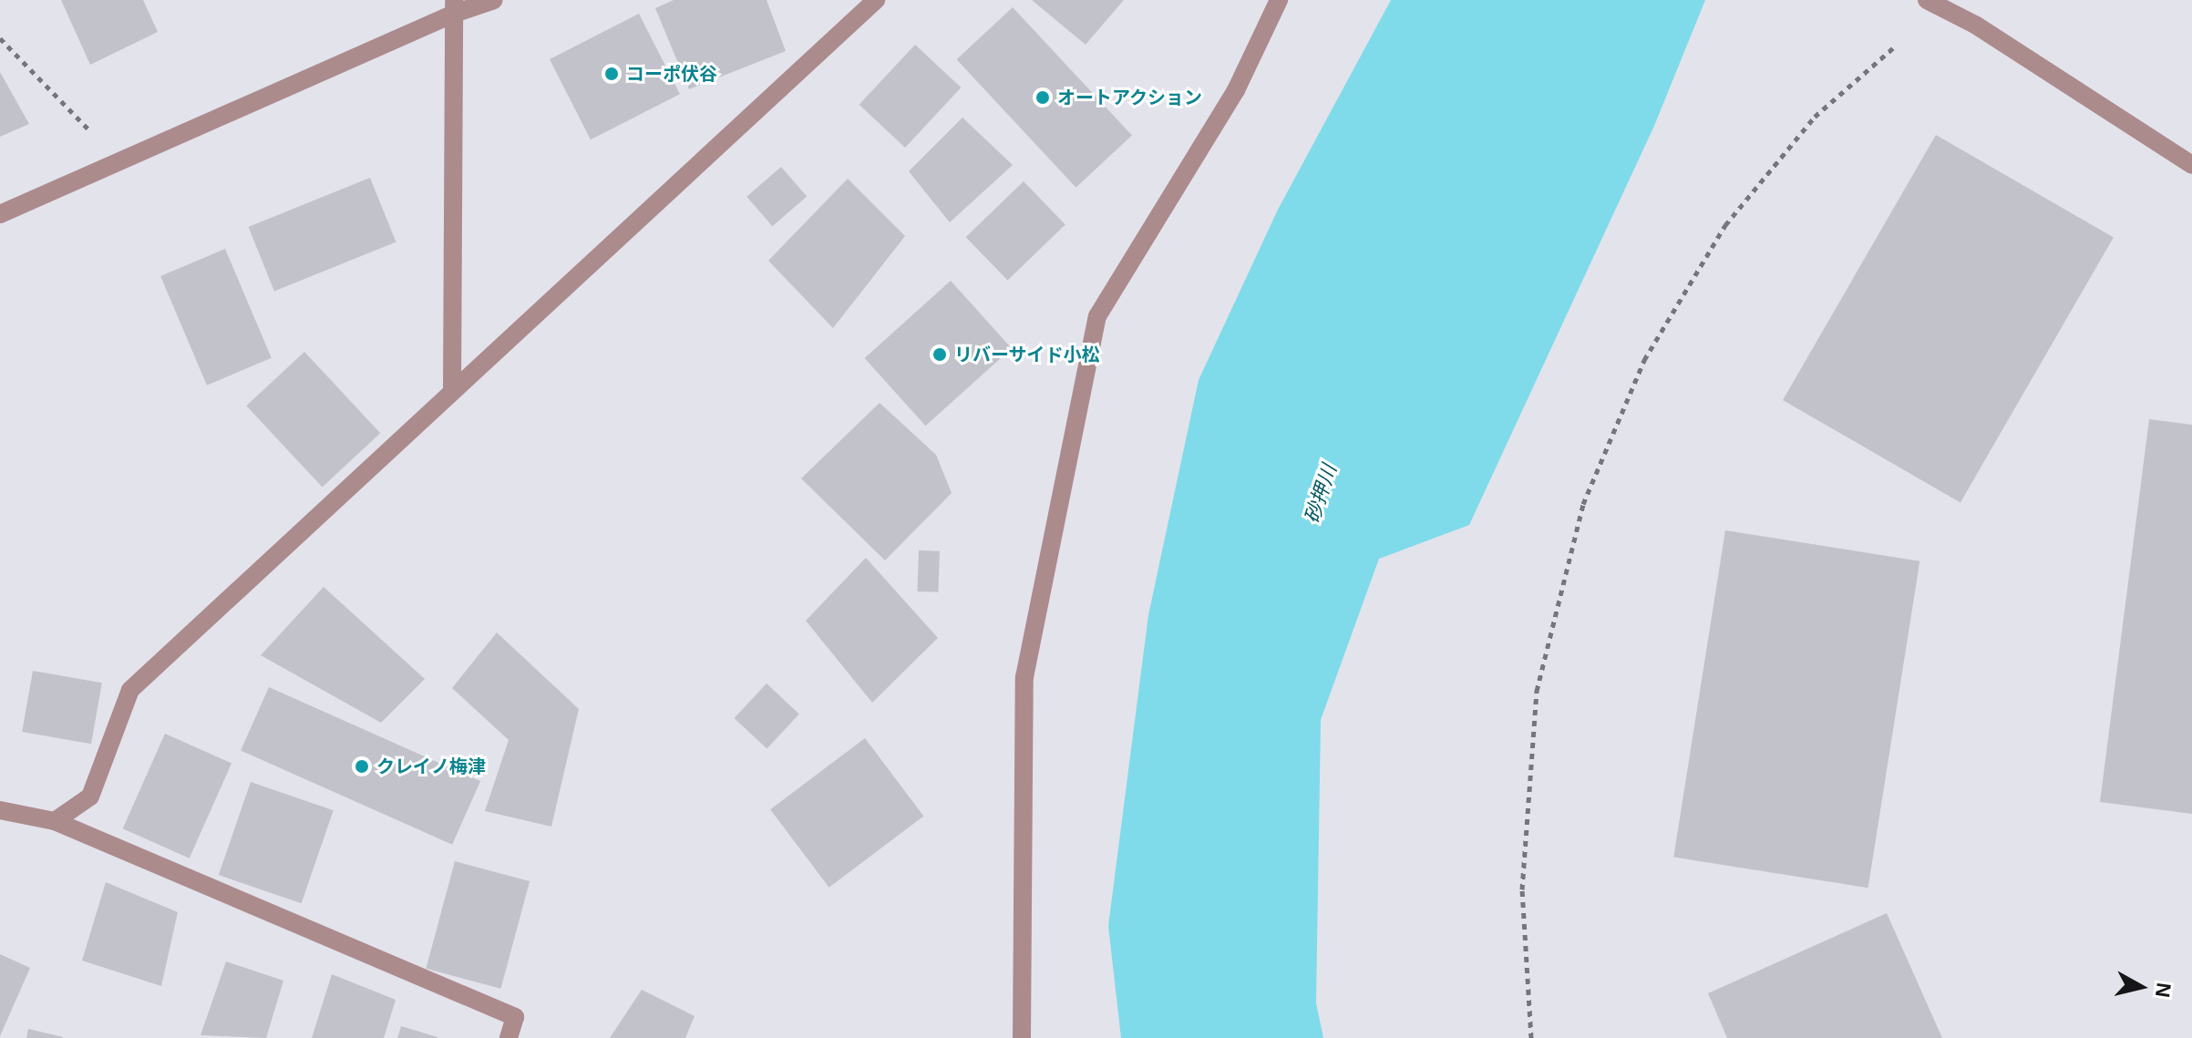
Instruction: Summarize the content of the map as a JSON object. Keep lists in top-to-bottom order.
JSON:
{
  "water": ["砂押川"],
  "places": [
    "コーポ伏谷",
    "オートアクション",
    "リバーサイド小松",
    "クレイノ梅津"
  ],
  "north": "right"
}
